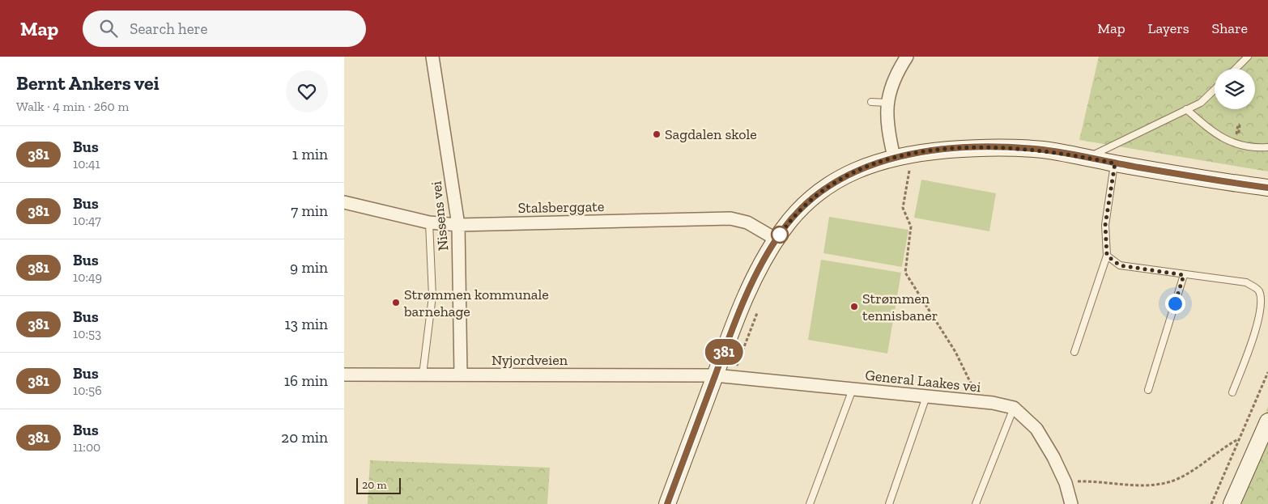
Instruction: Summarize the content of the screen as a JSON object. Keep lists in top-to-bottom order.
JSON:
{
  "streets": {
    "street": [
      "Stalsberggate",
      "Nissens vei",
      "Nyjordveien",
      "General Laakes vei"
    ]
  },
  "crossings": [
    ["Stalsberggate", "Nissens vei"],
    ["Nissens vei", "Nyjordveien"],
    ["Nyjordveien", "General Laakes vei"]
  ],
  "places": ["Sagdalen skole", "Strømmen kommunale barnehage", "Strømmen tennisbaner"],
  "lines": ["bus line 381"],
  "scale_bar": "20 m",
  "page": {
    "header": "Map",
    "search": "Search here",
    "nav": ["Map", "Layers", "Share"],
    "heading": ["Bernt Ankers vei", "Walk · 4 min · 260 m"],
    "on_map": "381",
    "list": [
      {
        "mark": "381",
        "name": "Bus",
        "note": "10:41",
        "value": "1 min"
      },
      {
        "mark": "381",
        "name": "Bus",
        "note": "10:47",
        "value": "7 min"
      },
      {
        "mark": "381",
        "name": "Bus",
        "note": "10:49",
        "value": "9 min"
      },
      {
        "mark": "381",
        "name": "Bus",
        "note": "10:53",
        "value": "13 min"
      },
      {
        "mark": "381",
        "name": "Bus",
        "note": "10:56",
        "value": "16 min"
      },
      {
        "mark": "381",
        "name": "Bus",
        "note": "11:00",
        "value": "20 min"
      }
    ],
    "scale": "20 m"
  }
}
